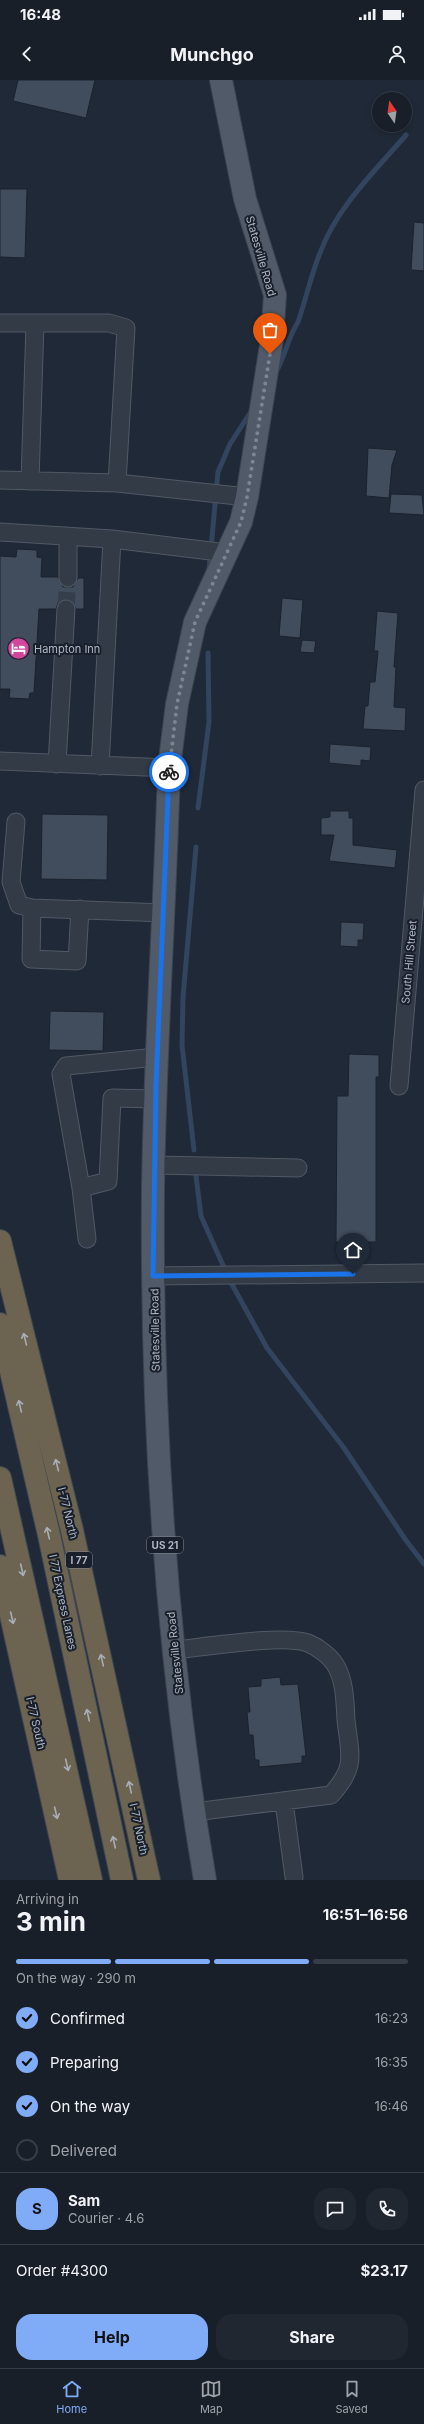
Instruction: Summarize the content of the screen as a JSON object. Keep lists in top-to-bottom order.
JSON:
{
  "streets": {
    "highway": [
      "I-77 North",
      "I 77",
      "I 77 Express Lanes",
      "I-77 South"
    ],
    "main road": ["Statesville Road", "US 21"],
    "street": ["South Hill Street"]
  },
  "places": {
    "hotel": ["Hampton Inn"]
  },
  "north": "top",
  "page": {
    "status": "16:48",
    "header": "Munchgo",
    "heading": ["3 min", "Arriving in", "16:51–16:56"],
    "panel": [
      "Sam",
      "Courier · 4.6",
      "Order #4300",
      "$23.17"
    ],
    "bar": "On the way · 290 m",
    "list": [
      ["Confirmed", "16:23"],
      ["Preparing", "16:35"],
      ["On the way", "16:46"],
      "Delivered"
    ],
    "round": "S",
    "buttons": ["Help", "Share"],
    "tabs": ["Home", "Map", "Saved"]
  }
}
